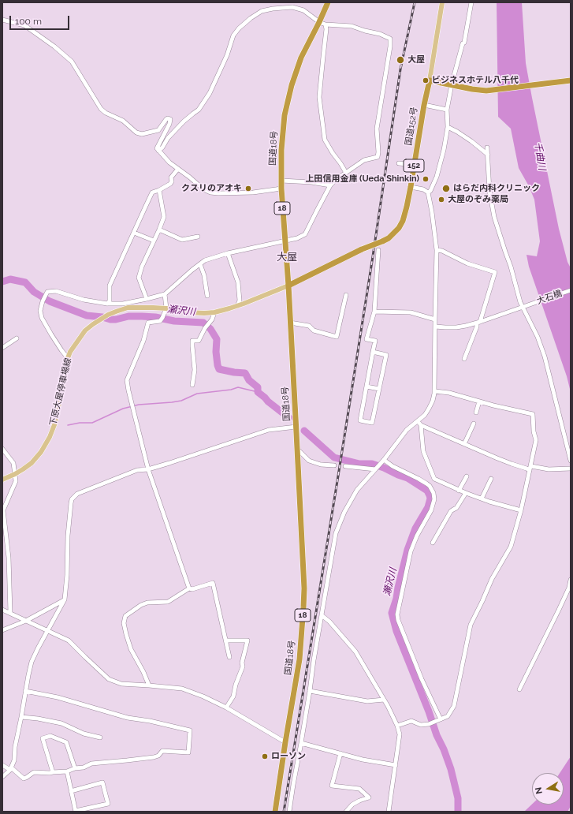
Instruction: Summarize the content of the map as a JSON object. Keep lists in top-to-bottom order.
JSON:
{
  "streets": {
    "highway": [
      "国道152号",
      "国道18号",
      "152",
      "18"
    ],
    "main road": ["下原大屋停車場線"],
    "street": ["大石橋"]
  },
  "crossings": [
    ["国道152号", "国道18号"],
    ["国道152号", "下原大屋停車場線"],
    ["国道18号", "下原大屋停車場線"]
  ],
  "districts": ["大屋"],
  "water": ["千曲川", "瀬沢川"],
  "places": [
    "大屋",
    "ビジネスホテル八千代",
    "上田信用金庫 (Ueda Shinkin)",
    "クスリのアオキ",
    "はらだ内科クリニック",
    "大屋のぞみ薬局",
    "ローソン"
  ],
  "scale_bar": "100 m",
  "north": "left"
}
